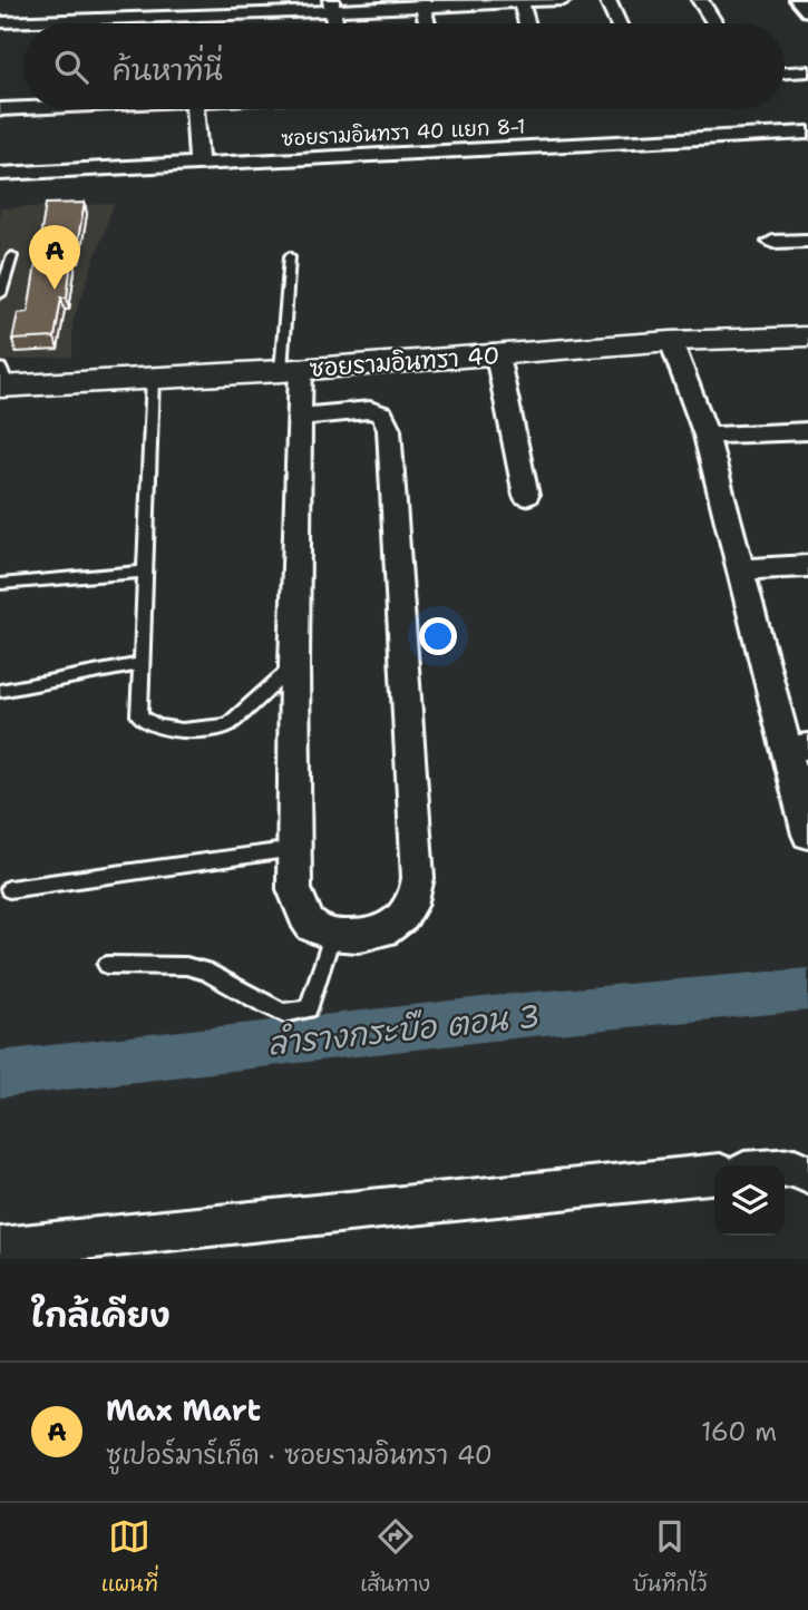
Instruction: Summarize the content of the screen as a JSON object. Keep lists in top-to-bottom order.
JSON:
{
  "streets": {
    "street": ["ซอยรามอินทรา 40 แยก 8-1", "ซอยรามอินทรา 40"]
  },
  "water": ["ลำรางกระบือ ตอน 3"],
  "page": {
    "search": "ค้นหาที่นี่",
    "pins": "A",
    "heading": "ใกล้เคียง",
    "list": [
      {
        "mark": "A",
        "name": "Max Mart",
        "note": "ซูเปอร์มาร์เก็ต · ซอยรามอินทรา 40",
        "value": "160 m"
      }
    ],
    "nav": ["แผนที่", "เส้นทาง", "บันทึกไว้"]
  }
}
